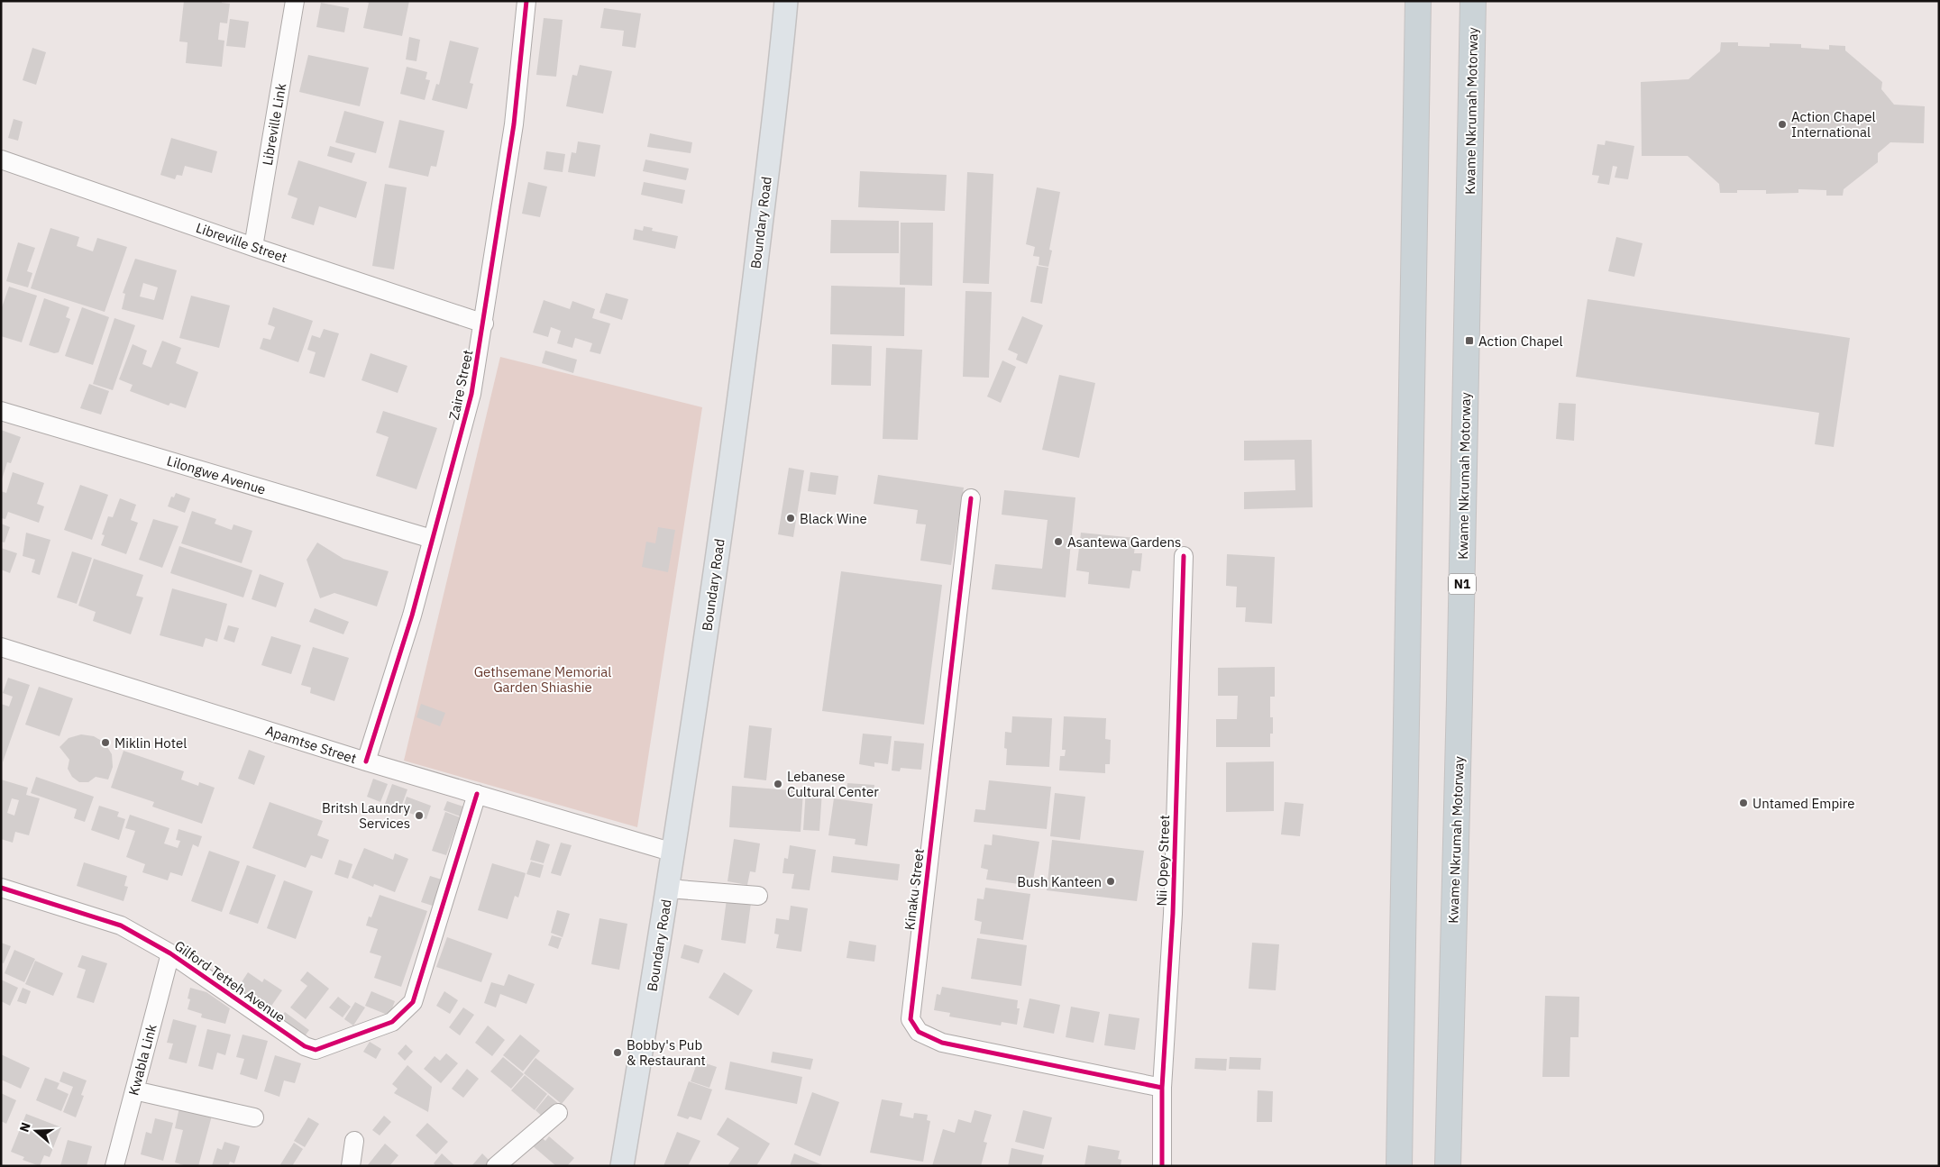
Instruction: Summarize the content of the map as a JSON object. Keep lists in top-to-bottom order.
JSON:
{
  "streets": {
    "highway": ["Kwame Nkrumah Motorway", "N1"],
    "main road": ["Boundary Road"],
    "street": [
      "Libreville Link",
      "Libreville Street",
      "Zaire Street",
      "Lilongwe Avenue",
      "Apamtse Street",
      "Nii Opey Street",
      "Kinaku Street",
      "Gilford Tetteh Avenue",
      "Kwabla Link"
    ]
  },
  "crossings": [
    ["Libreville Link", "Libreville Street"],
    ["Boundary Road", "Apamtse Street"],
    ["Libreville Street", "Zaire Street"],
    ["Zaire Street", "Lilongwe Avenue"],
    ["Zaire Street", "Apamtse Street"],
    ["Apamtse Street", "Gilford Tetteh Avenue"],
    ["Nii Opey Street", "Kinaku Street"],
    ["Gilford Tetteh Avenue", "Kwabla Link"]
  ],
  "parks": ["Gethsemane Memorial Garden Shiashie"],
  "places": {
    "other": [
      "Action Chapel International",
      "Black Wine",
      "Asantewa Gardens",
      "Miklin Hotel",
      "Lebanese Cultural Center",
      "Untamed Empire",
      "Britsh Laundry Services",
      "Bush Kanteen",
      "Bobby's Pub & Restaurant"
    ],
    "transit": ["Action Chapel"]
  },
  "north": "left"
}
